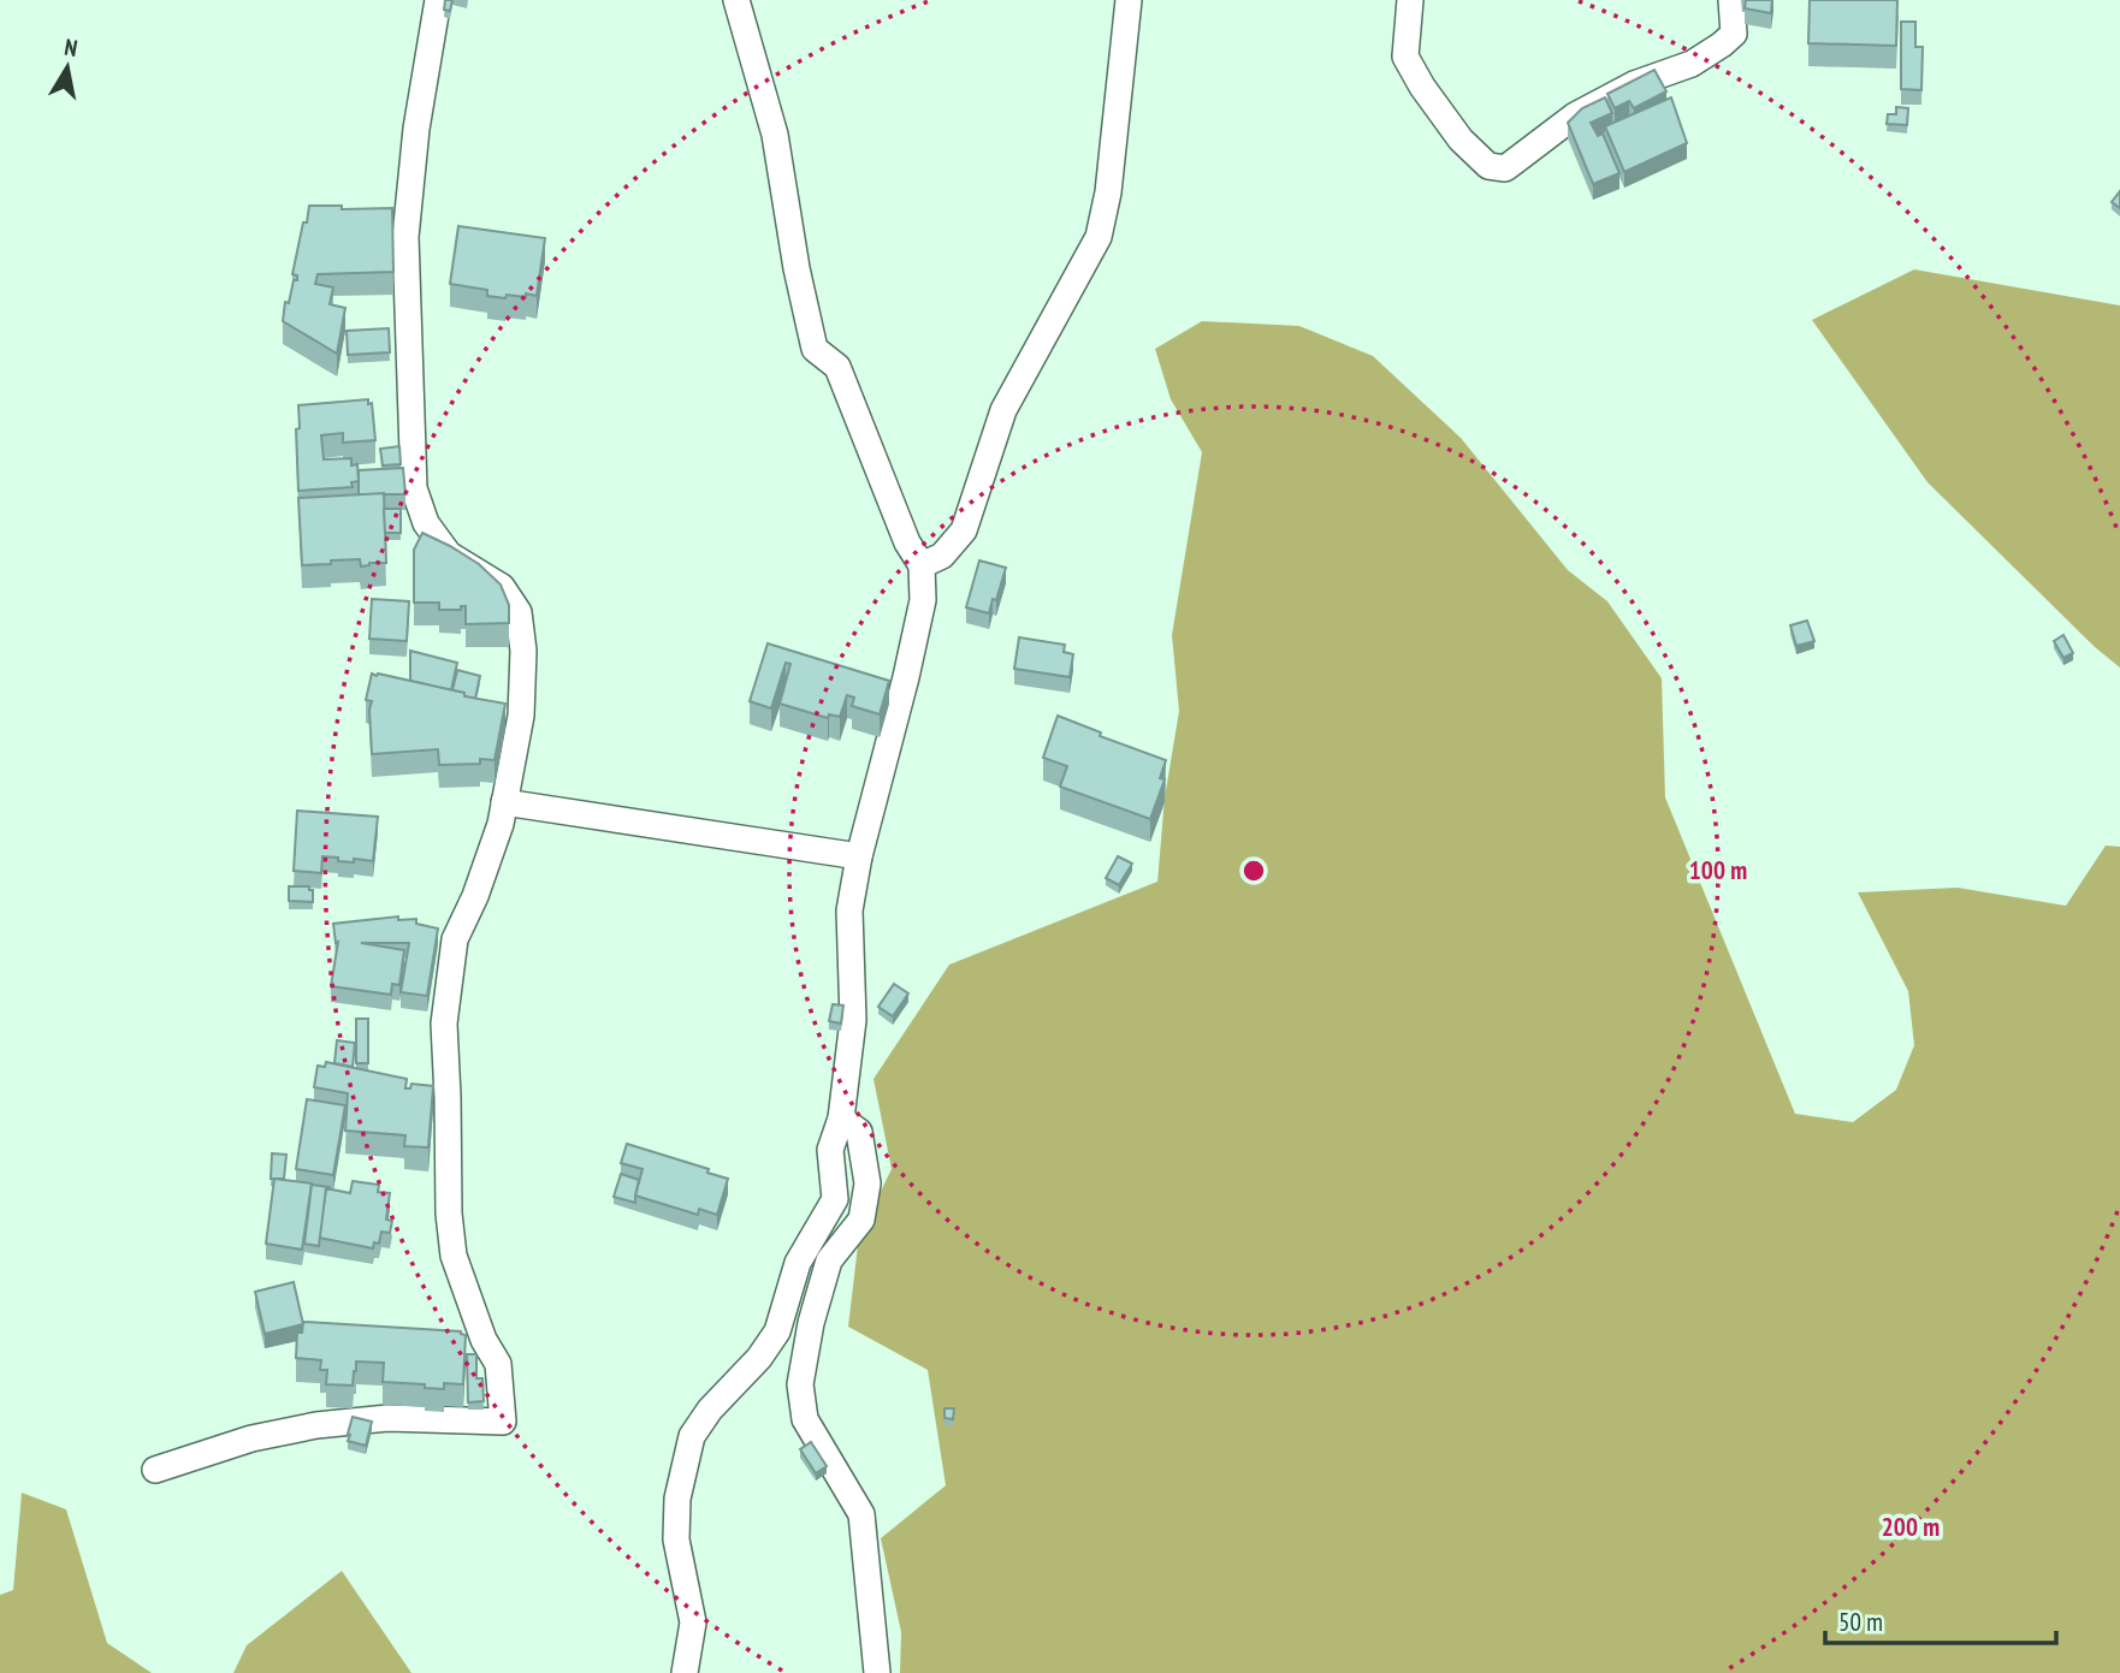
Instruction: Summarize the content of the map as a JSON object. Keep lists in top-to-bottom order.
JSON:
{
  "scale_bar": "50 m",
  "north": "top",
  "rings": ["100 m", "200 m"]
}
